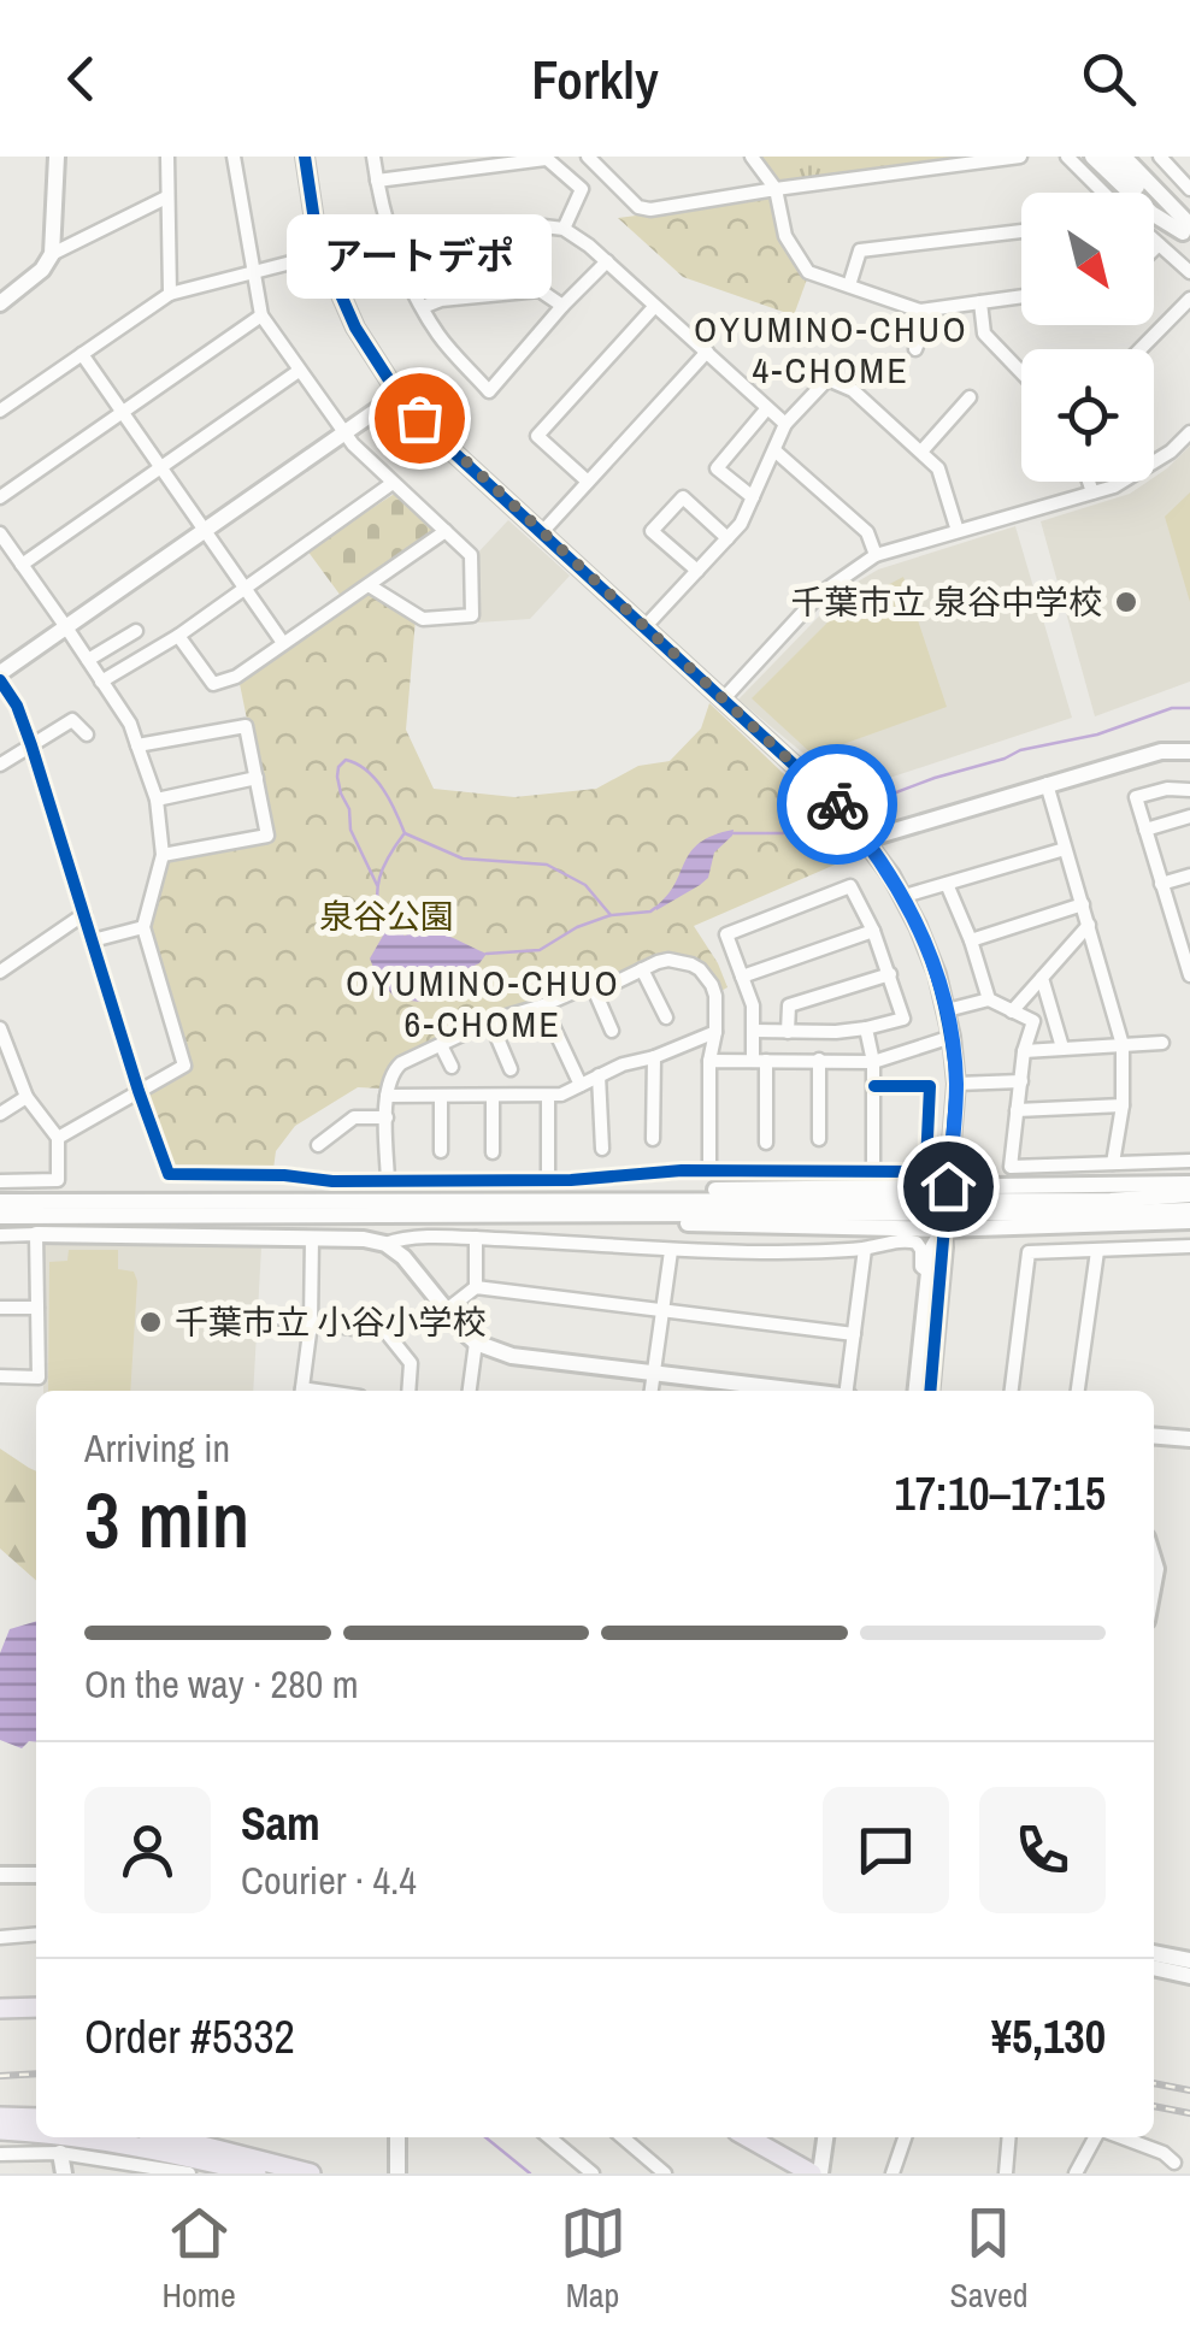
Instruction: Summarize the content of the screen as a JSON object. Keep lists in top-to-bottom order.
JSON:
{
  "districts": ["OYUMINO-CHUO 4-CHOME", "OYUMINO-CHUO 6-CHOME"],
  "parks": ["泉谷公園"],
  "places": ["アートデポ", "千葉市立 泉谷中学校", "千葉市立 小谷小学校"],
  "north": "bottom right",
  "page": {
    "header": "Forkly",
    "bubble": "アートデポ",
    "heading": ["3 min", "Arriving in", "17:10–17:15"],
    "panel": [
      "Sam",
      "Courier · 4.4",
      "Order #5332",
      "¥5,130"
    ],
    "bar": "On the way · 280 m",
    "tabs": ["Home", "Map", "Saved"]
  }
}
